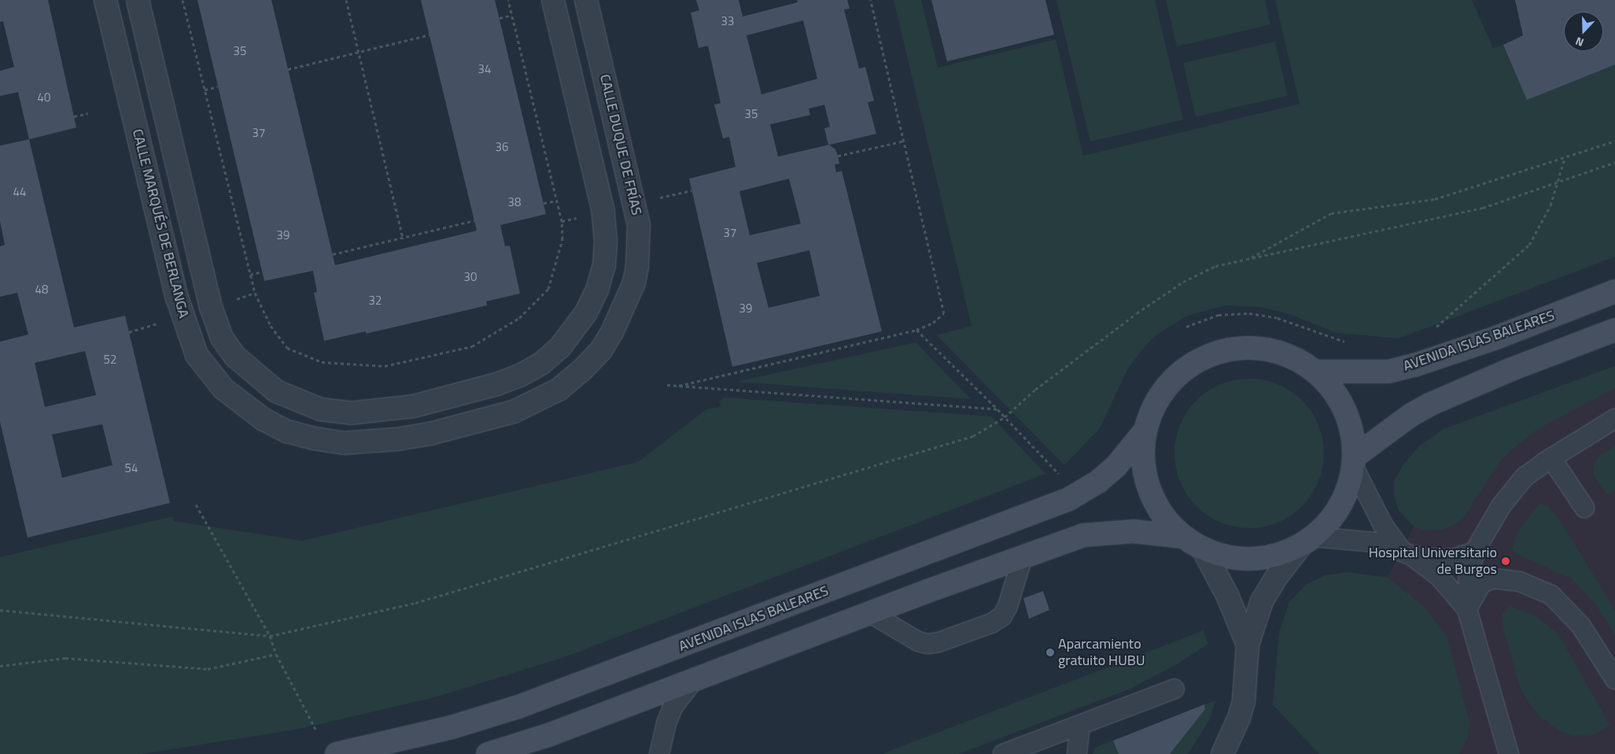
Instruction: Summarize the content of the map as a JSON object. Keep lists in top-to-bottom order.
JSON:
{
  "streets": {
    "main road": ["AVENIDA ISLAS BALEARES"],
    "street": ["CALLE DUQUE DE FRÍAS", "CALLE MARQUÉS DE BERLANGA"]
  },
  "crossings": [
    ["CALLE DUQUE DE FRÍAS", "CALLE MARQUÉS DE BERLANGA"]
  ],
  "places": ["Hospital Universitario de Burgos", "Aparcamiento gratuito HUBU"],
  "house_numbers": [
    "33",
    "35",
    "34",
    "40",
    "35",
    "37",
    "36",
    "44",
    "38",
    "37",
    "39",
    "30",
    "48",
    "32",
    "39",
    "52",
    "54"
  ],
  "north": "bottom"
}
